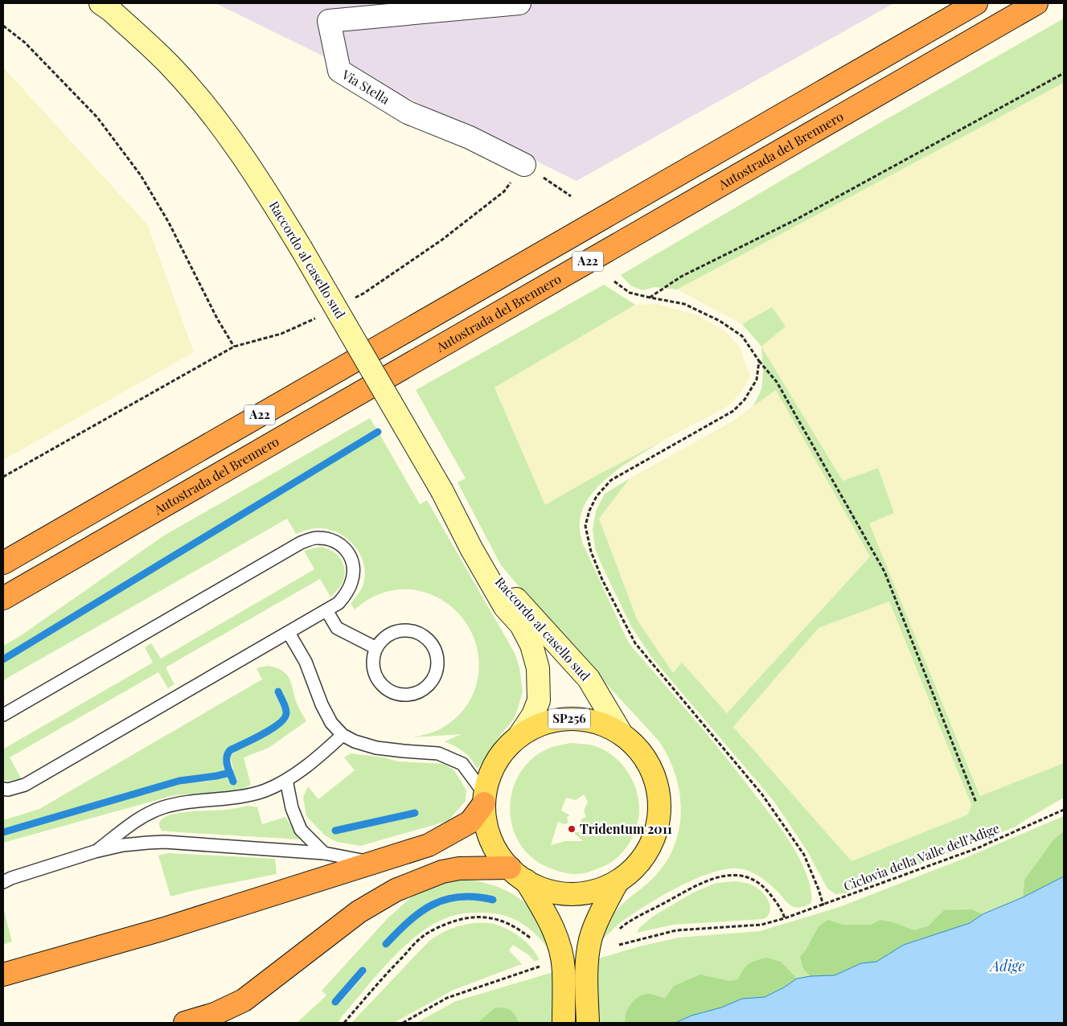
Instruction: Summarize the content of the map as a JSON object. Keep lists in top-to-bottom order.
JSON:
{
  "streets": {
    "highway": ["Autostrada del Brennero", "A22"],
    "main road": ["Raccordo al casello sud", "SP256"],
    "street": ["Via Stella"],
    "path": ["Ciclovia della Valle dell'Adige"]
  },
  "water": ["Adige"],
  "places": ["Tridentum 2011"]
}
